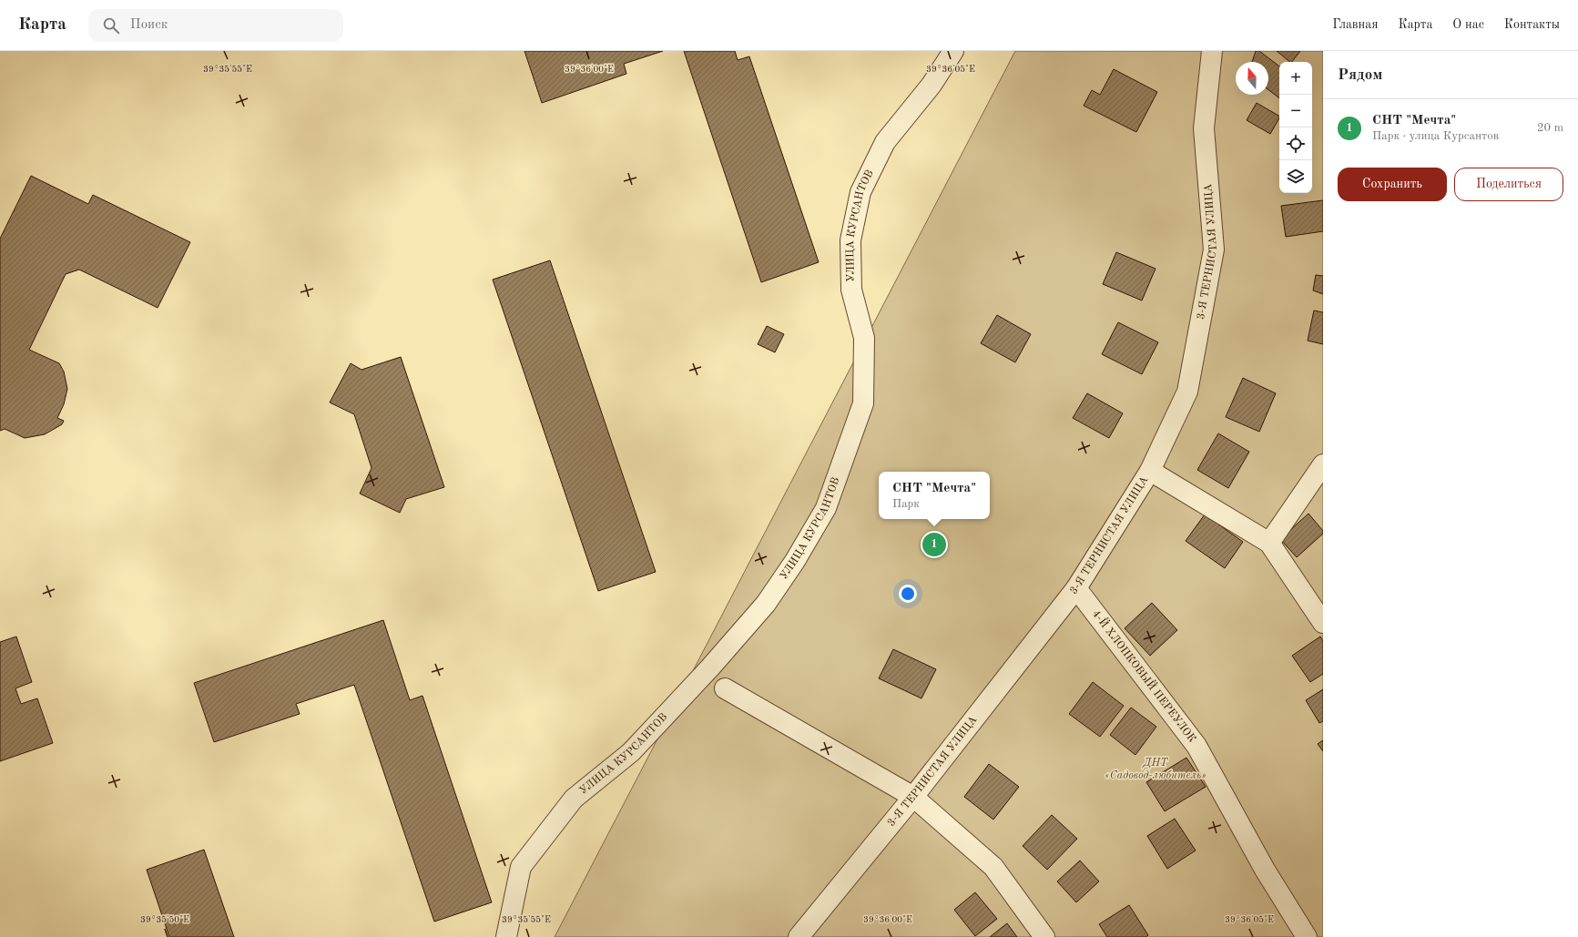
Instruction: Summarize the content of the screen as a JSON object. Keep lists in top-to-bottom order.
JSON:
{
  "streets": {
    "street": ["УЛИЦА КУРСАНТОВ", "3-Я ТЕРНИСТАЯ УЛИЦА", "4-Й ХЛОПКОВЫЙ ПЕРЕУЛОК"]
  },
  "crossings": [
    ["3-Я ТЕРНИСТАЯ УЛИЦА", "4-Й ХЛОПКОВЫЙ ПЕРЕУЛОК"]
  ],
  "parks": ["ДНТ «Садовод-любитель»"],
  "north": "top",
  "page": {
    "header": "Карта",
    "search": "Поиск",
    "nav": [
      "Главная",
      "Карта",
      "О нас",
      "Контакты"
    ],
    "heading": "Рядом",
    "map_buttons": ["+", "−"],
    "list": [
      {
        "mark": "1",
        "name": "СНТ \"Мечта\"",
        "note": "Парк · улица Курсантов",
        "value": "20 m"
      }
    ],
    "buttons": ["Сохранить", "Поделиться"],
    "popup": ["СНТ \"Мечта\"", "Парк"],
    "pins": "1"
  },
  "coordinates": [
    "39°35'55\"E",
    "39°36'00\"E",
    "39°36'05\"E",
    "39°35'50\"E"
  ]
}
